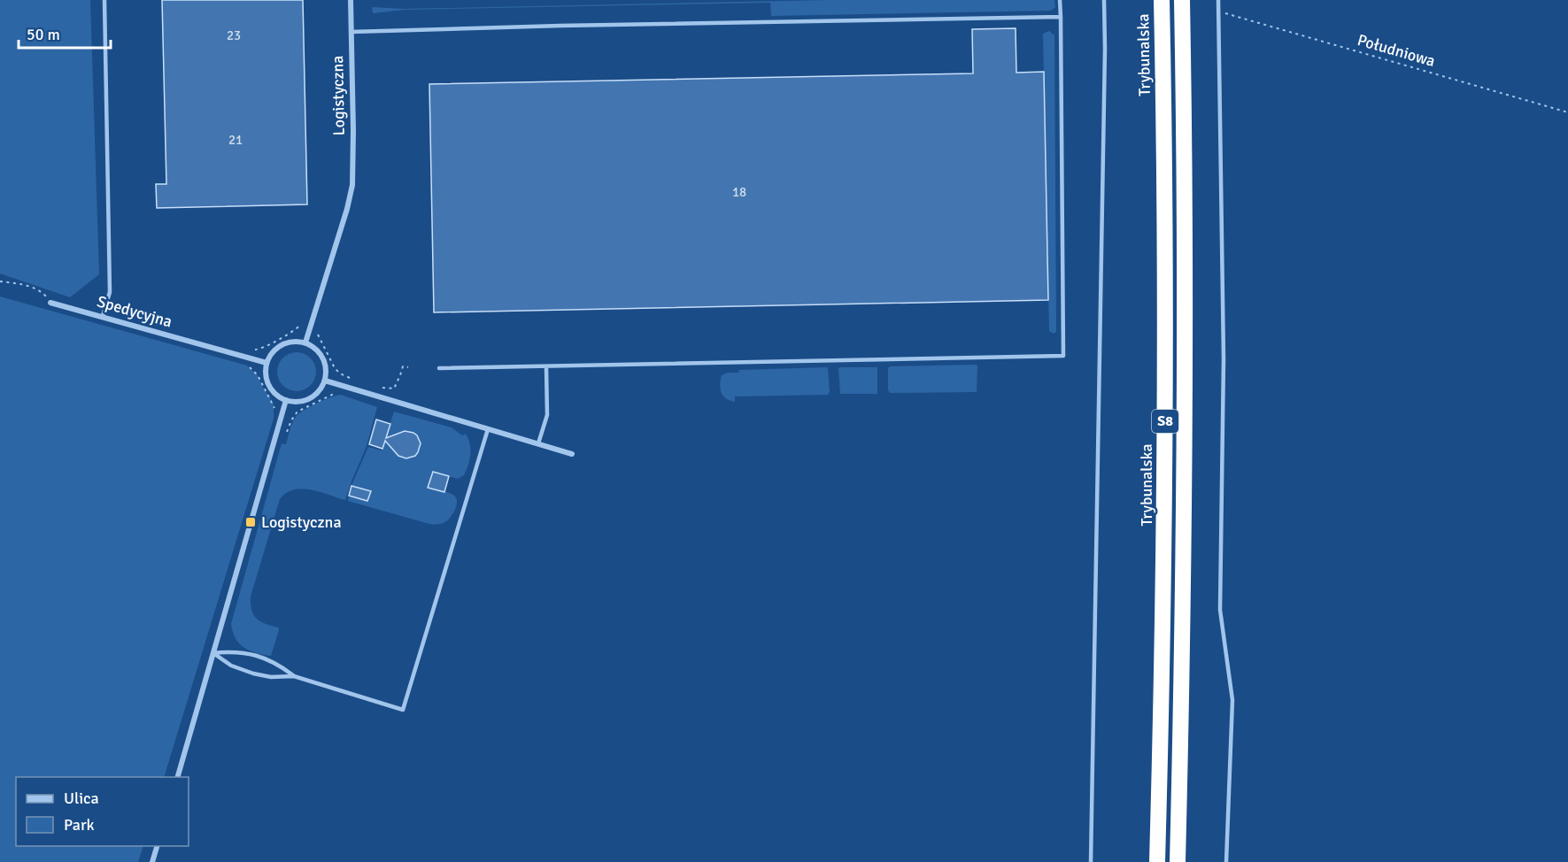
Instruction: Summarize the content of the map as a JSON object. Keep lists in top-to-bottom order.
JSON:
{
  "streets": {
    "highway": ["Trybunalska", "S8"],
    "street": ["Logistyczna", "Spedycyjna"],
    "path": ["Południowa"]
  },
  "crossings": [
    ["Logistyczna", "Spedycyjna"]
  ],
  "places": {
    "transit": ["Logistyczna"]
  },
  "house_numbers": ["23", "21", "18"],
  "legend": ["Ulica", "Park"],
  "scale_bar": "50 m"
}
